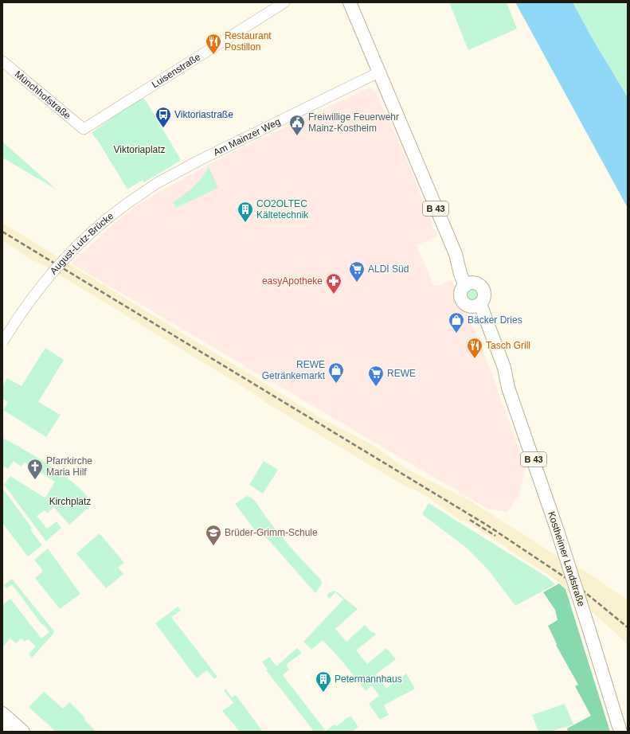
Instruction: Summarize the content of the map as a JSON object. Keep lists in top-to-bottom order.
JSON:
{
  "streets": {
    "main road": ["B 43", "Kostheimer Landstraße"],
    "street": [
      "Luisenstraße",
      "Münchhofstraße",
      "Am Mainzer Weg",
      "August-Lutz-Brücke"
    ]
  },
  "crossings": [
    ["Luisenstraße", "Münchhofstraße"],
    ["Am Mainzer Weg", "B 43"],
    ["Am Mainzer Weg", "August-Lutz-Brücke"],
    ["B 43", "Kostheimer Landstraße"]
  ],
  "parks": ["Viktoriaplatz", "Kirchplatz"],
  "places": {
    "restaurant": ["Restaurant Postillon", "Tasch Grill"],
    "bus stop": ["Viktoriastraße"],
    "public building": ["Freiwillige Feuerwehr Mainz-Kostheim"],
    "building": ["CO2OLTEC Kältetechnik", "Petermannhaus"],
    "supermarket": ["ALDI Süd", "REWE"],
    "pharmacy": ["easyApotheke"],
    "shop": ["Bäcker Dries", "REWE Getränkemarkt"],
    "church": ["Pfarrkirche Maria Hilf"],
    "school or university": ["Brüder-Grimm-Schule"]
  }
}
